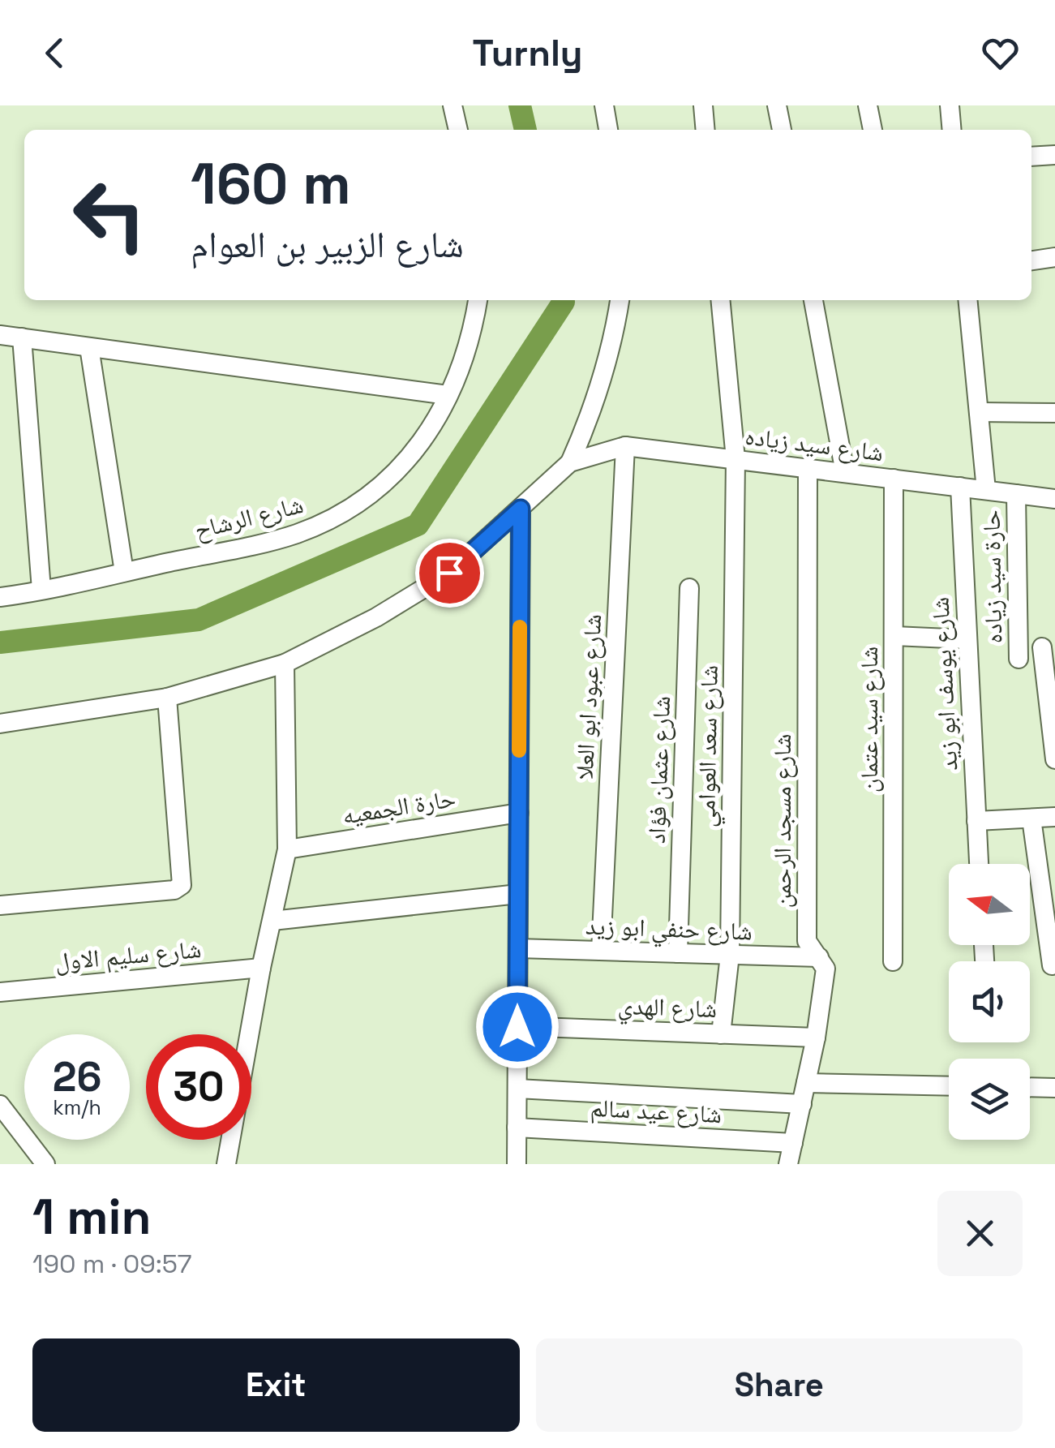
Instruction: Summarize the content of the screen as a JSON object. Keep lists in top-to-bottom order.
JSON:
{
  "streets": {
    "street": [
      "شارع سيد زياده",
      "شارع الرشاح",
      "حارة سيد زياده",
      "شارع يوسف ابو زيد",
      "شارع عبود ابو العلا",
      "شارع سيد عتمان",
      "شارع سعد العوامي",
      "شارع عثمان فؤاد",
      "حارة الجمعيه",
      "شارع مسجد الرحمن",
      "شارع حنفي ابو زيد",
      "شارع سليم الاول",
      "شارع الهدي",
      "شارع عيد سالم"
    ]
  },
  "crossings": [
    ["شارع سيد زياده", "حارة سيد زياده"],
    ["شارع سيد زياده", "شارع يوسف ابو زيد"],
    ["شارع سيد زياده", "شارع عبود ابو العلا"],
    ["شارع سيد زياده", "شارع سيد عتمان"],
    ["شارع سيد زياده", "شارع سعد العوامي"],
    ["شارع سيد زياده", "شارع مسجد الرحمن"],
    ["شارع عبود ابو العلا", "شارع حنفي ابو زيد"],
    ["شارع سعد العوامي", "شارع حنفي ابو زيد"],
    ["شارع سعد العوامي", "شارع الهدي"],
    ["شارع عثمان فؤاد", "شارع حنفي ابو زيد"],
    ["شارع مسجد الرحمن", "شارع حنفي ابو زيد"],
    ["شارع مسجد الرحمن", "شارع الهدي"],
    ["شارع مسجد الرحمن", "شارع عيد سالم"]
  ],
  "north": "left",
  "page": {
    "header": "Turnly",
    "turn": ["160 m", "شارع الزبير بن العوام"],
    "speed": "26 km/h",
    "limit": "30",
    "heading": ["1 min", "190 m · 09:57"],
    "buttons": ["Exit", "Share"]
  }
}
